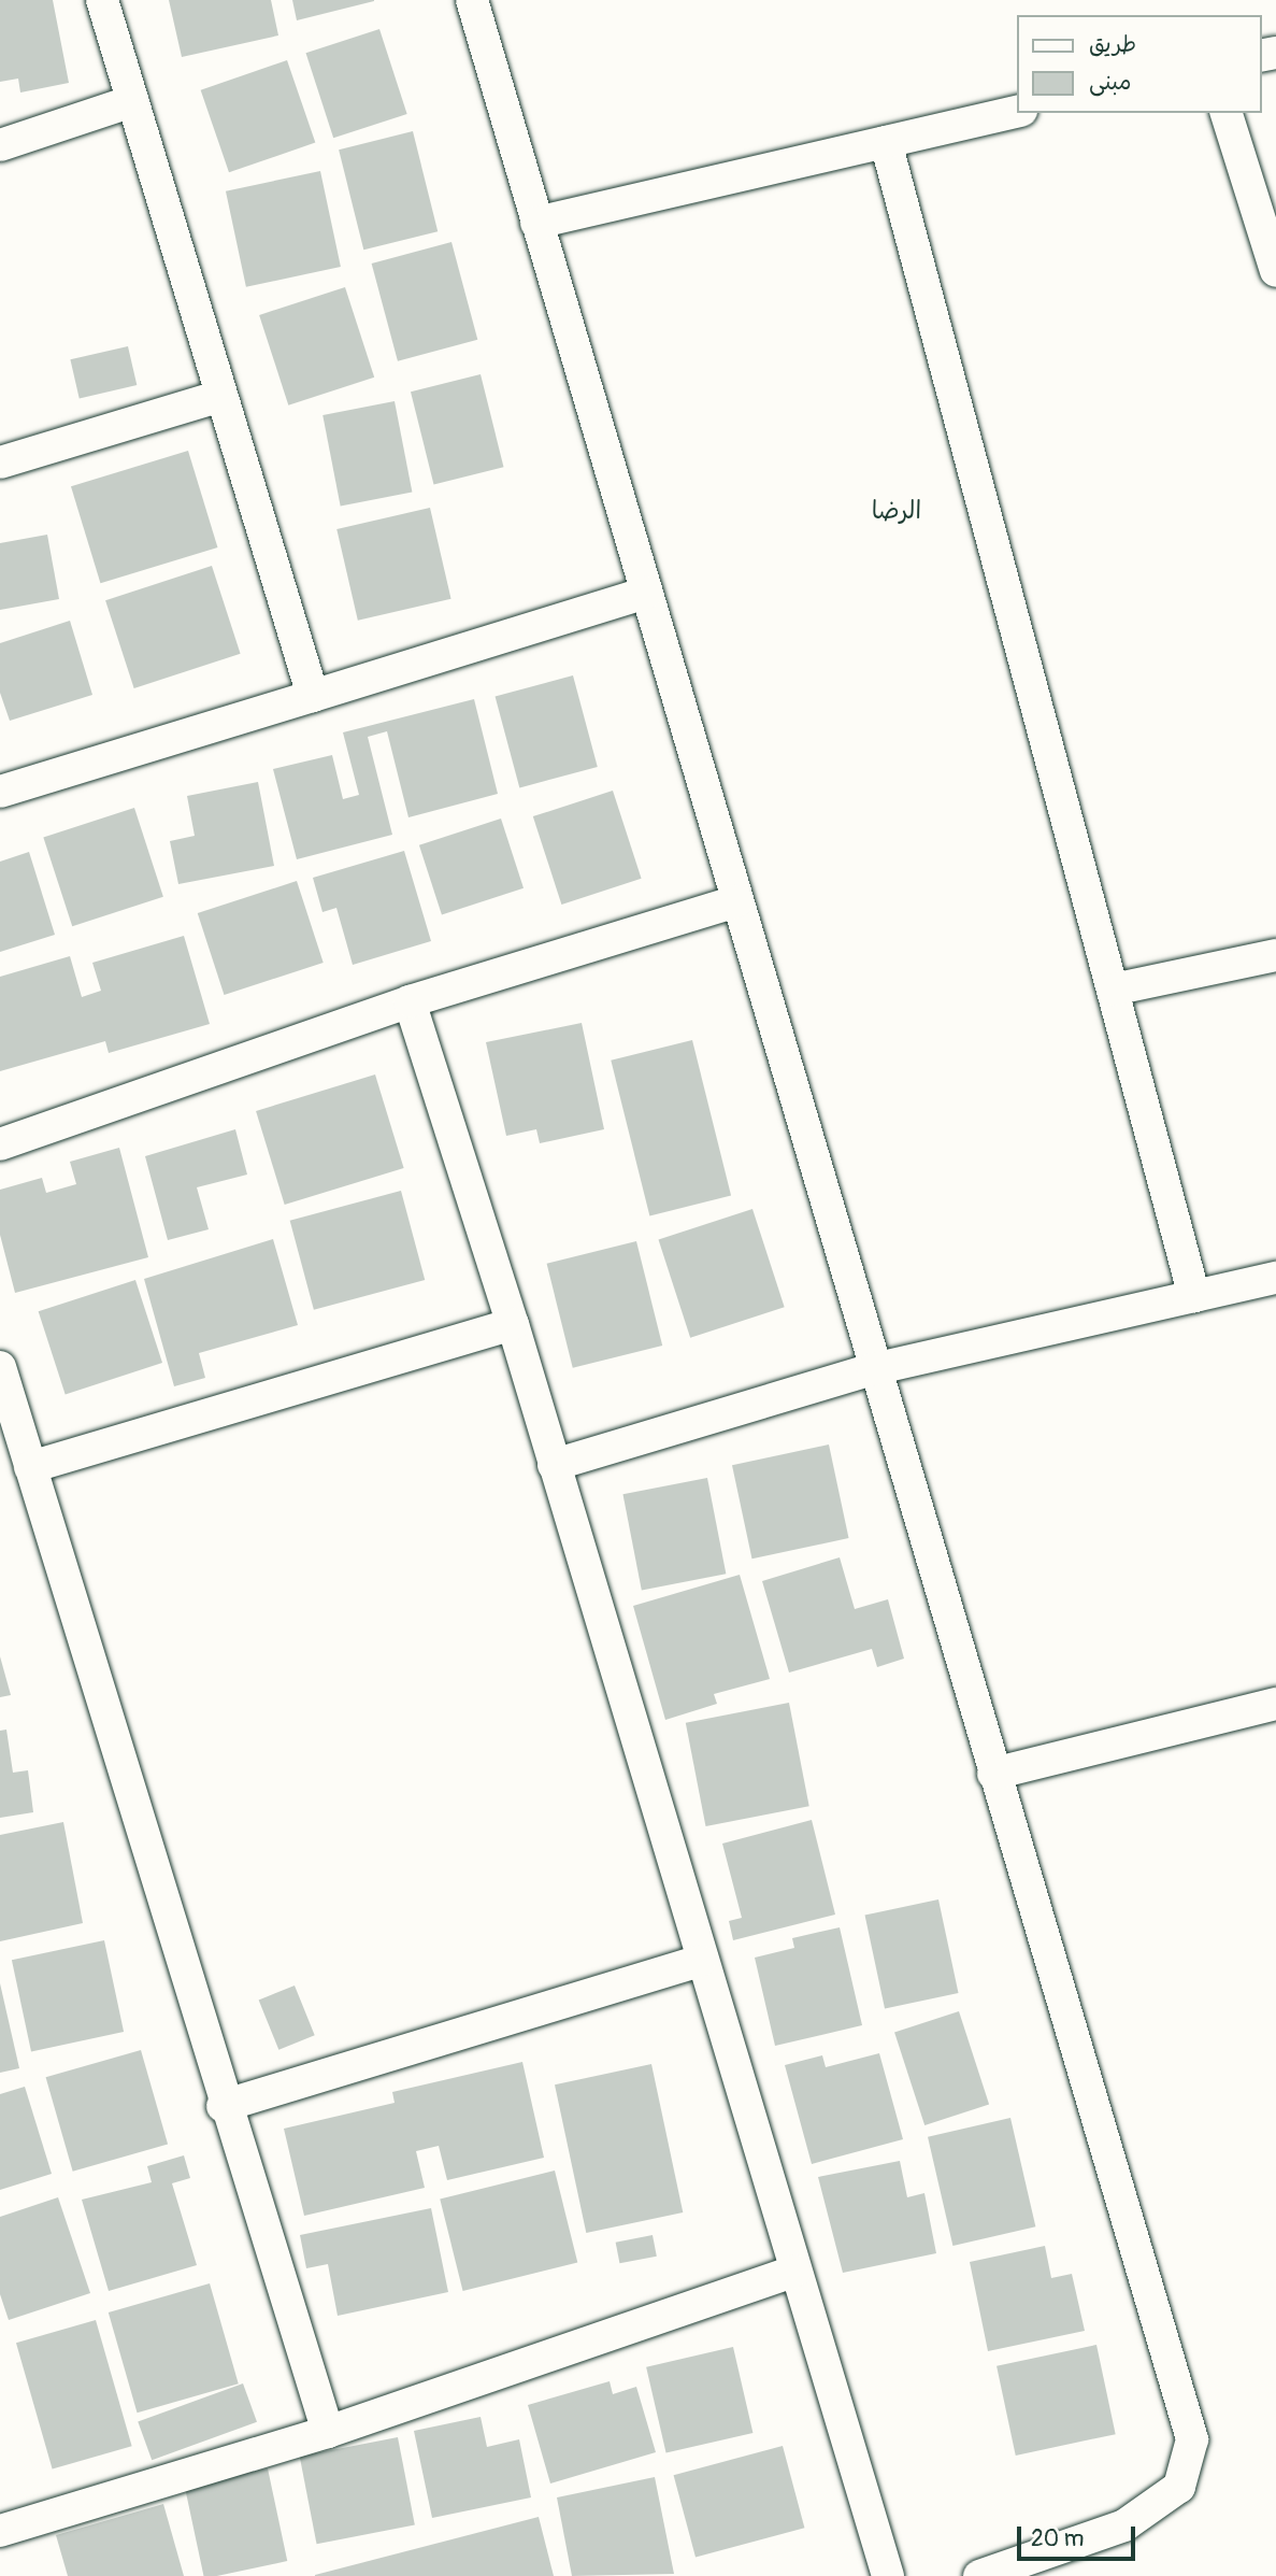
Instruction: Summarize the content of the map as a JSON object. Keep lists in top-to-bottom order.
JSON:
{
  "districts": ["الرضا"],
  "legend": ["طريق", "مبنى"],
  "scale_bar": "20 m"
}
